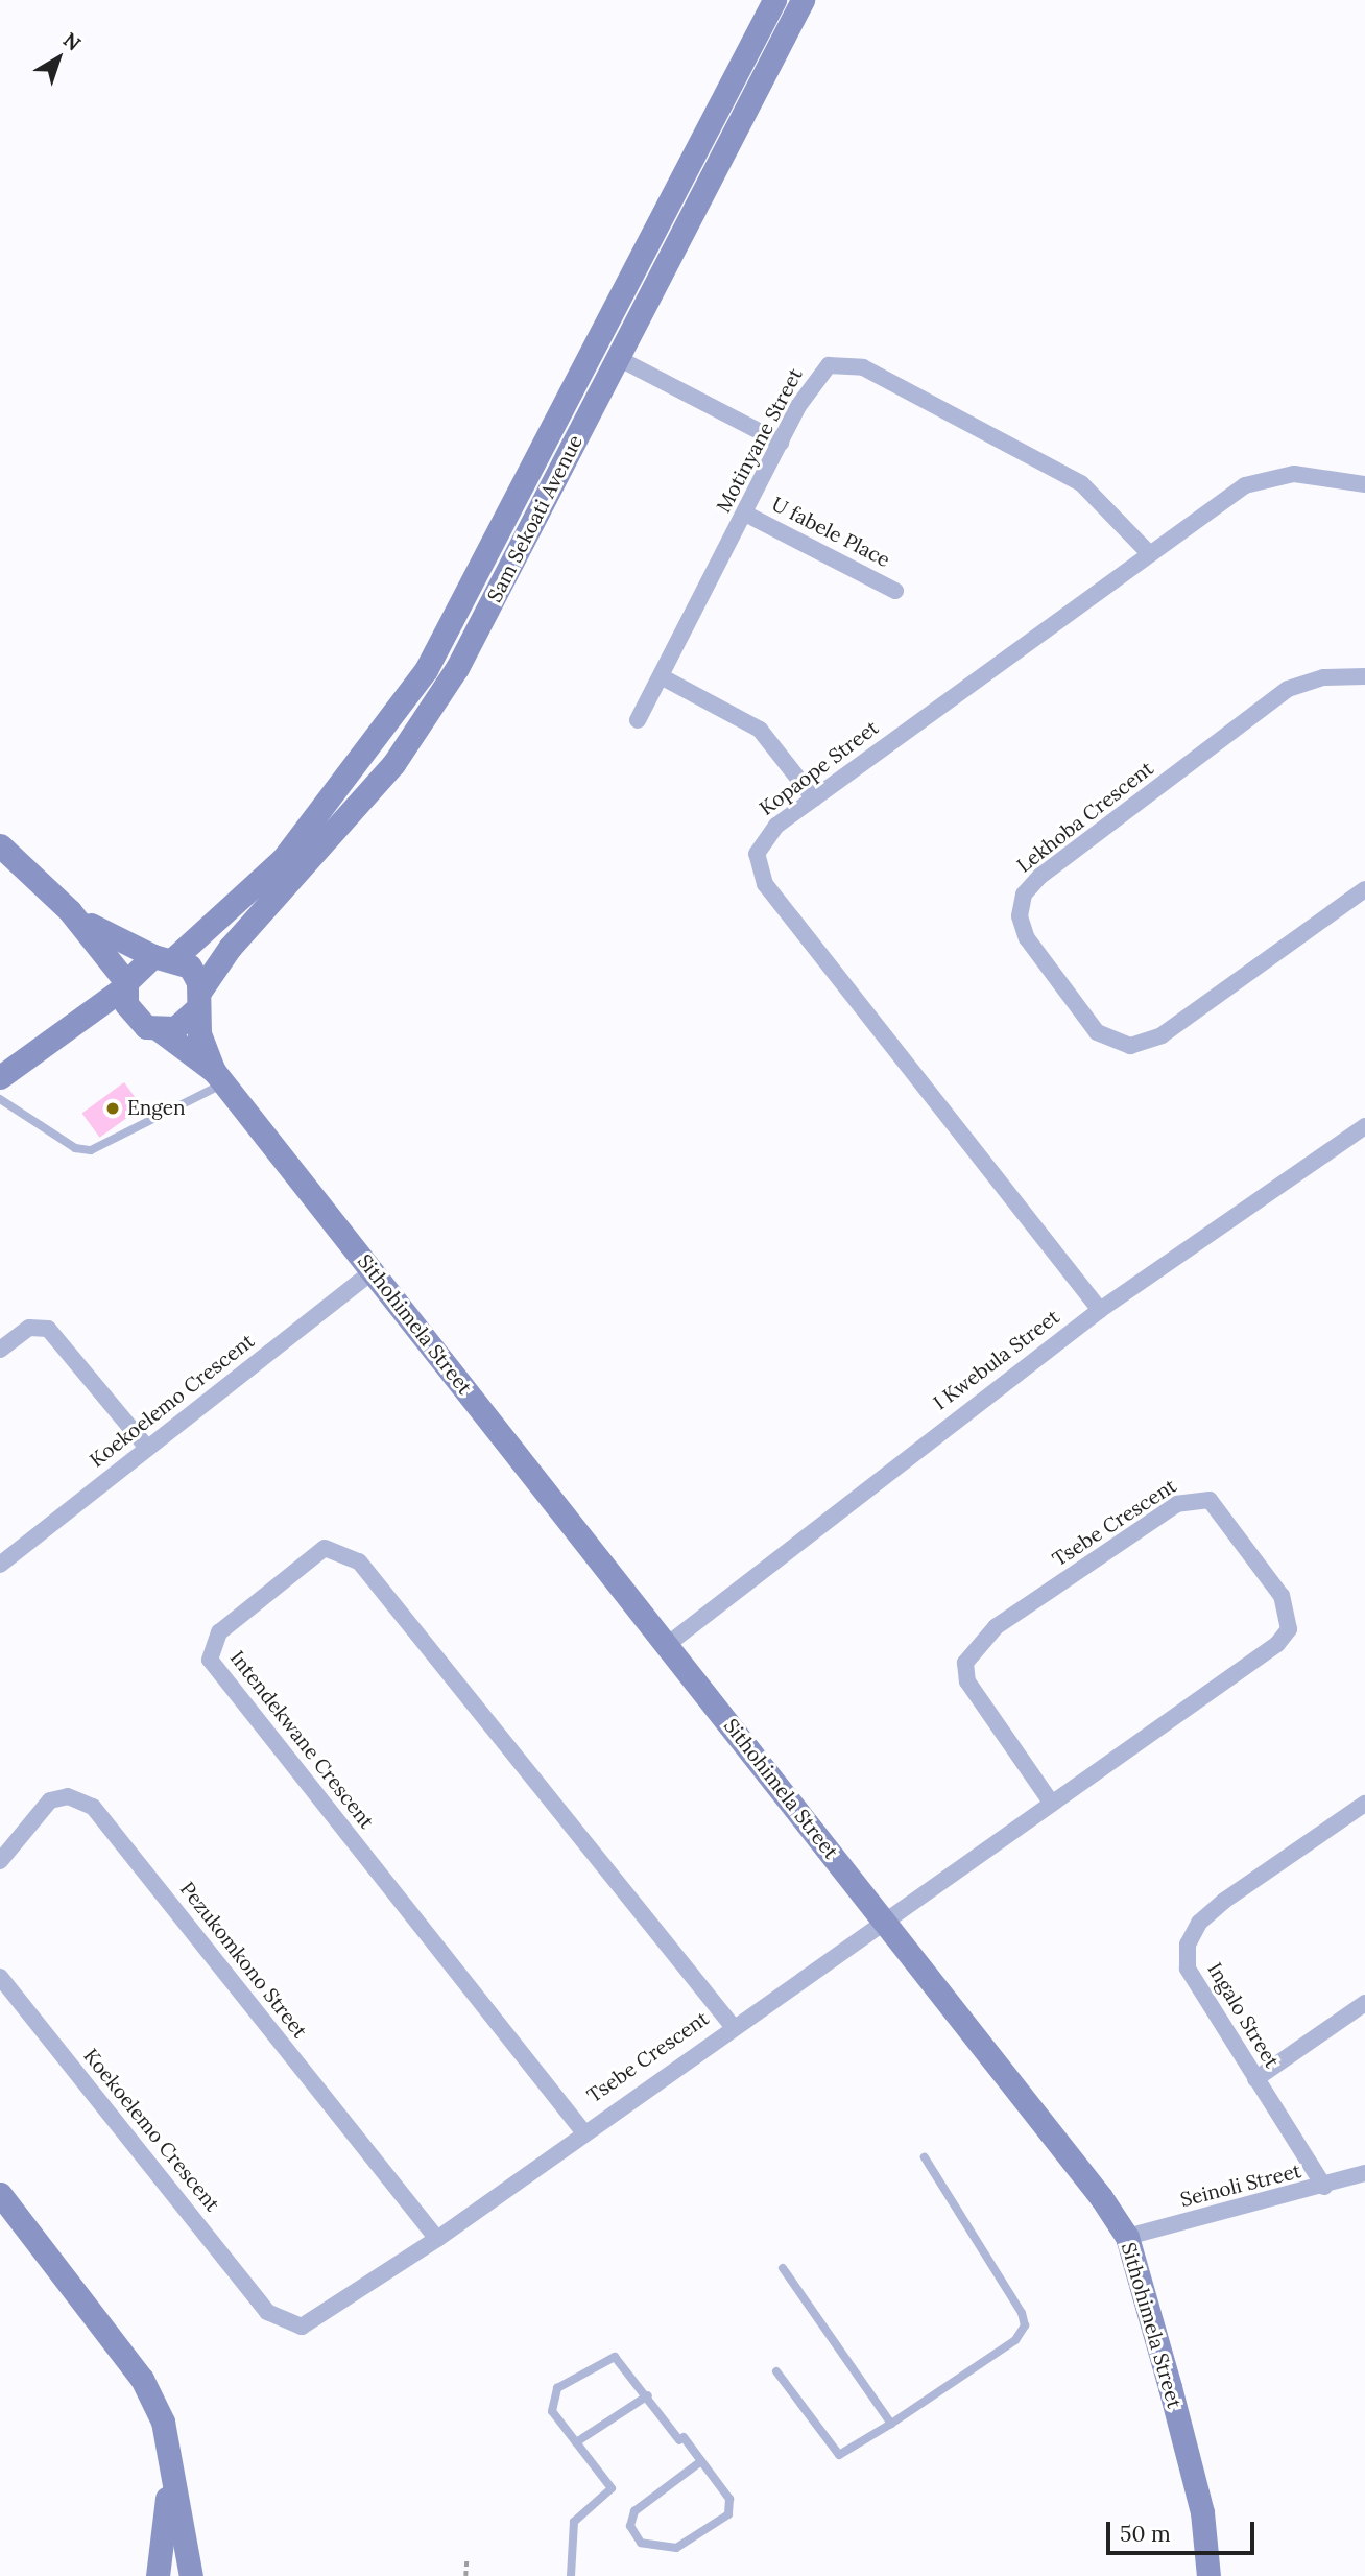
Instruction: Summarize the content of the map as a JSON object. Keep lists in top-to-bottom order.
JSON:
{
  "streets": {
    "street": [
      "Motinyane Street",
      "Sam Sekoati Avenue",
      "U fabele Place",
      "Kopaope Street",
      "Lekhoba Crescent",
      "Sithohimela Street",
      "I Kwebula Street",
      "Koekoelemo Crescent",
      "Tsebe Crescent",
      "Intendekwane Crescent",
      "Pezukomkono Street",
      "Ingalo Street",
      "Seinoli Street"
    ]
  },
  "crossings": [
    ["Motinyane Street", "U fabele Place"],
    ["Motinyane Street", "Kopaope Street"],
    ["Sam Sekoati Avenue", "Sithohimela Street"],
    ["Kopaope Street", "I Kwebula Street"],
    ["Sithohimela Street", "I Kwebula Street"],
    ["Sithohimela Street", "Koekoelemo Crescent"],
    ["Sithohimela Street", "Tsebe Crescent"],
    ["Sithohimela Street", "Seinoli Street"],
    ["Koekoelemo Crescent", "Tsebe Crescent"],
    ["Tsebe Crescent", "Intendekwane Crescent"],
    ["Tsebe Crescent", "Pezukomkono Street"],
    ["Ingalo Street", "Seinoli Street"]
  ],
  "places": ["Engen"],
  "scale_bar": "50 m",
  "north": "top right"
}
